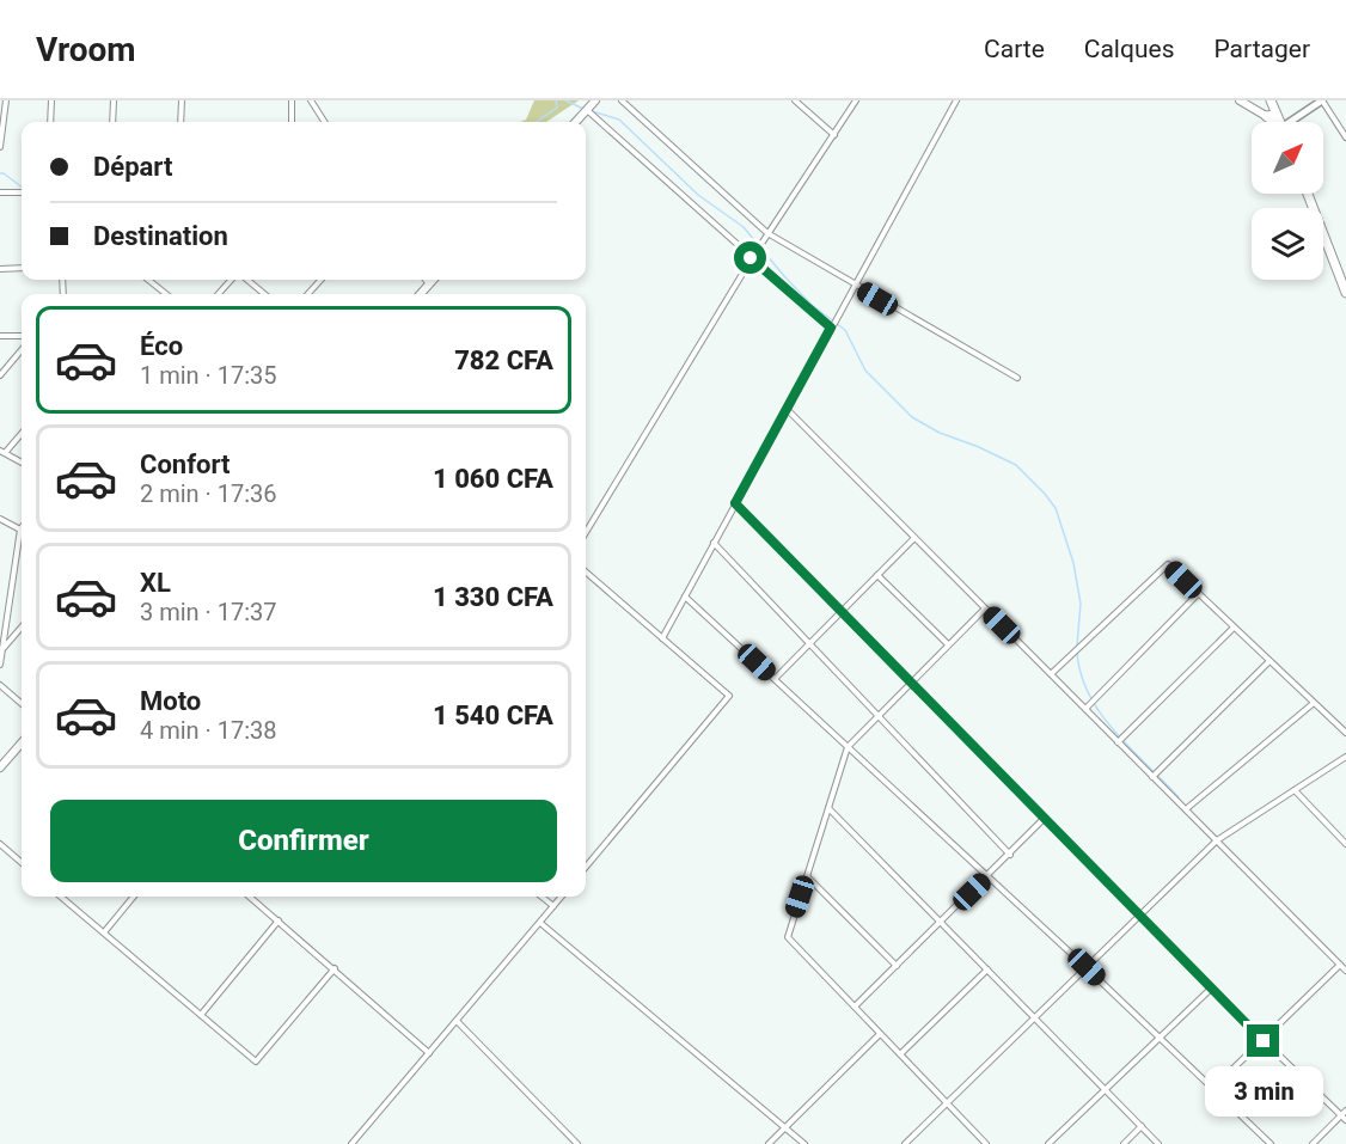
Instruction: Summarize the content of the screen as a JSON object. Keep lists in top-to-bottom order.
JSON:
{
  "north": "top right",
  "page": {
    "header": "Vroom",
    "nav": ["Carte", "Calques", "Partager"],
    "banner": ["Départ", "Destination"],
    "list": [
      {
        "name": "Éco",
        "note": "1 min · 17:35",
        "value": "782 CFA"
      },
      {
        "name": "Confort",
        "note": "2 min · 17:36",
        "value": "1 060 CFA"
      },
      {
        "name": "XL",
        "note": "3 min · 17:37",
        "value": "1 330 CFA"
      },
      {
        "name": "Moto",
        "note": "4 min · 17:38",
        "value": "1 540 CFA"
      }
    ],
    "buttons": "Confirmer",
    "bubble": "3 min"
  }
}
